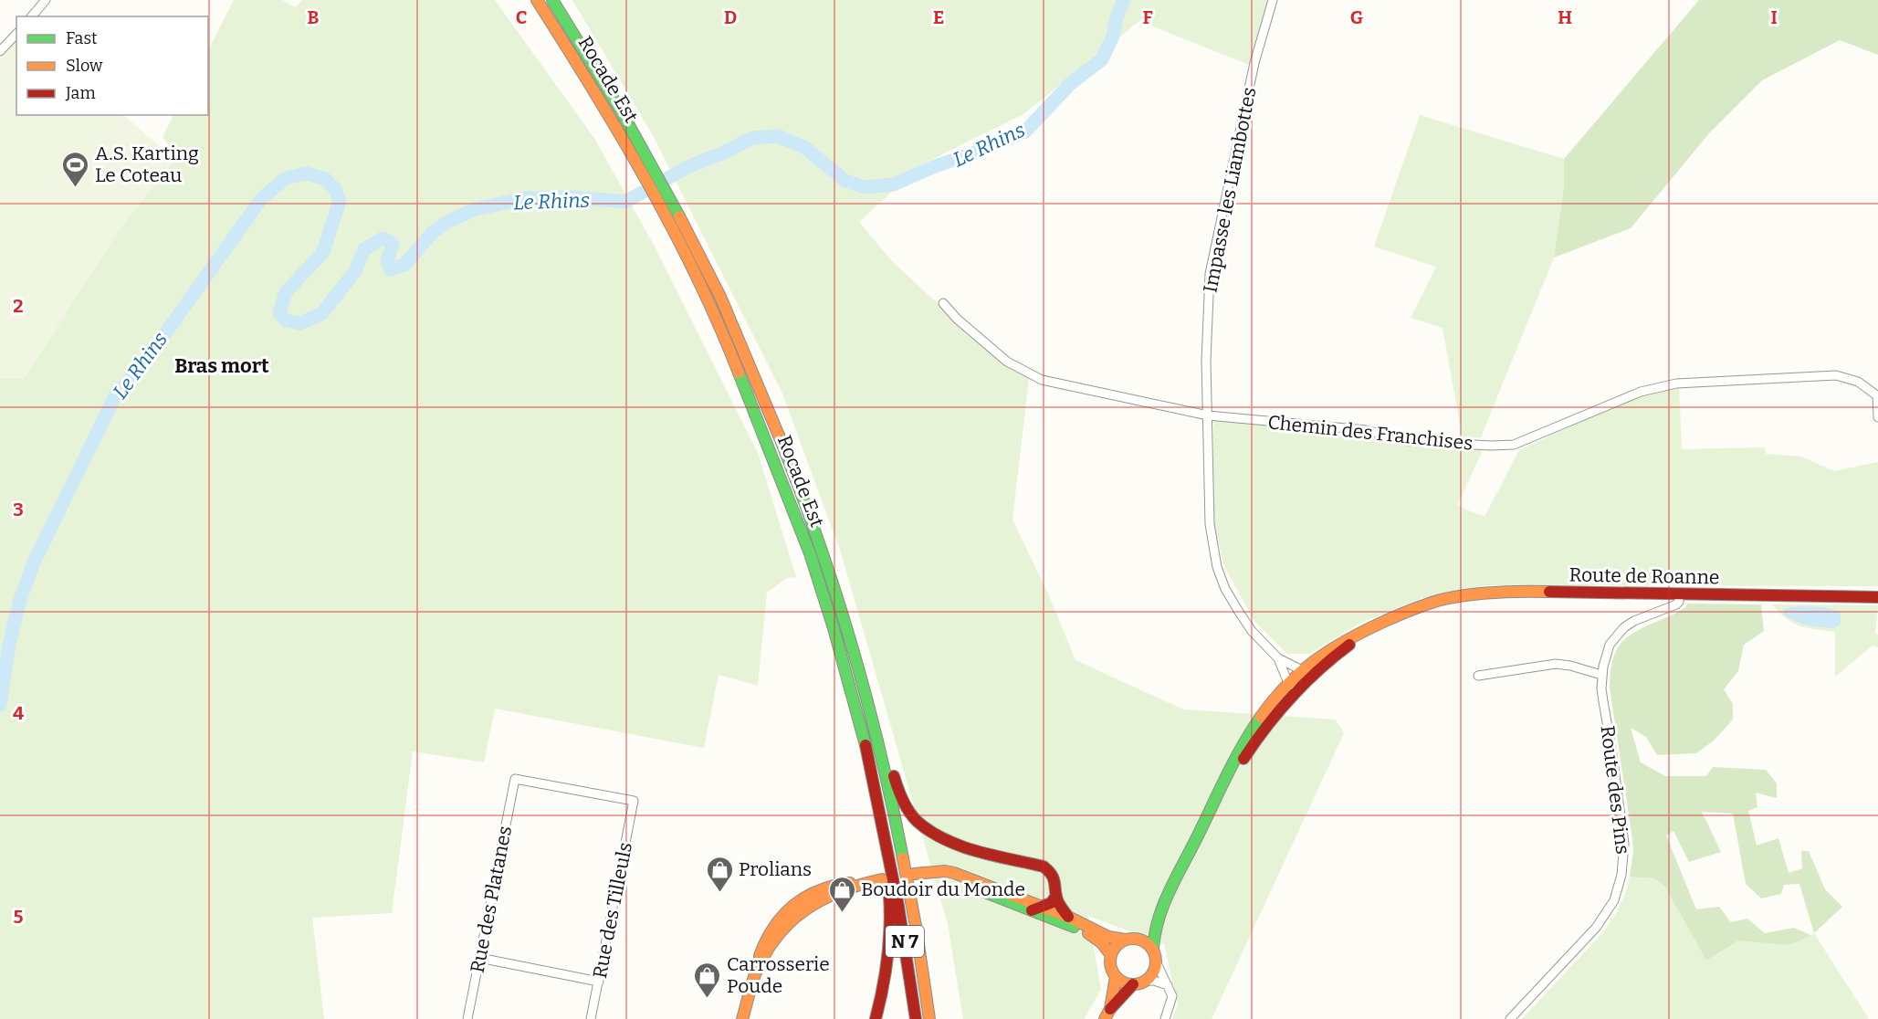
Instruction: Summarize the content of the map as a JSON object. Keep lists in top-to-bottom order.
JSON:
{
  "streets": {
    "main road": ["Rocade Est", "Route de Roanne", "N 7"],
    "street": [
      "Impasse les Liambottes",
      "Chemin des Franchises",
      "Route des Pins",
      "Rue des Platanes",
      "Rue des Tilleuls"
    ]
  },
  "crossings": [
    ["Impasse les Liambottes", "Chemin des Franchises"],
    ["Route de Roanne", "Route des Pins"],
    ["Rue des Platanes", "Rue des Tilleuls"]
  ],
  "districts": ["Bras mort"],
  "water": ["Le Rhins"],
  "places": {
    "sports": ["A.S. Karting Le Coteau"],
    "shop": ["Prolians", "Boudoir du Monde", "Carrosserie Poude"]
  },
  "legend": ["Fast", "Slow", "Jam"],
  "grid": {
    "columns": [
      "B",
      "C",
      "D",
      "E",
      "F",
      "G",
      "H",
      "I"
    ],
    "rows": [
      "2",
      "3",
      "4",
      "5"
    ]
  }
}
